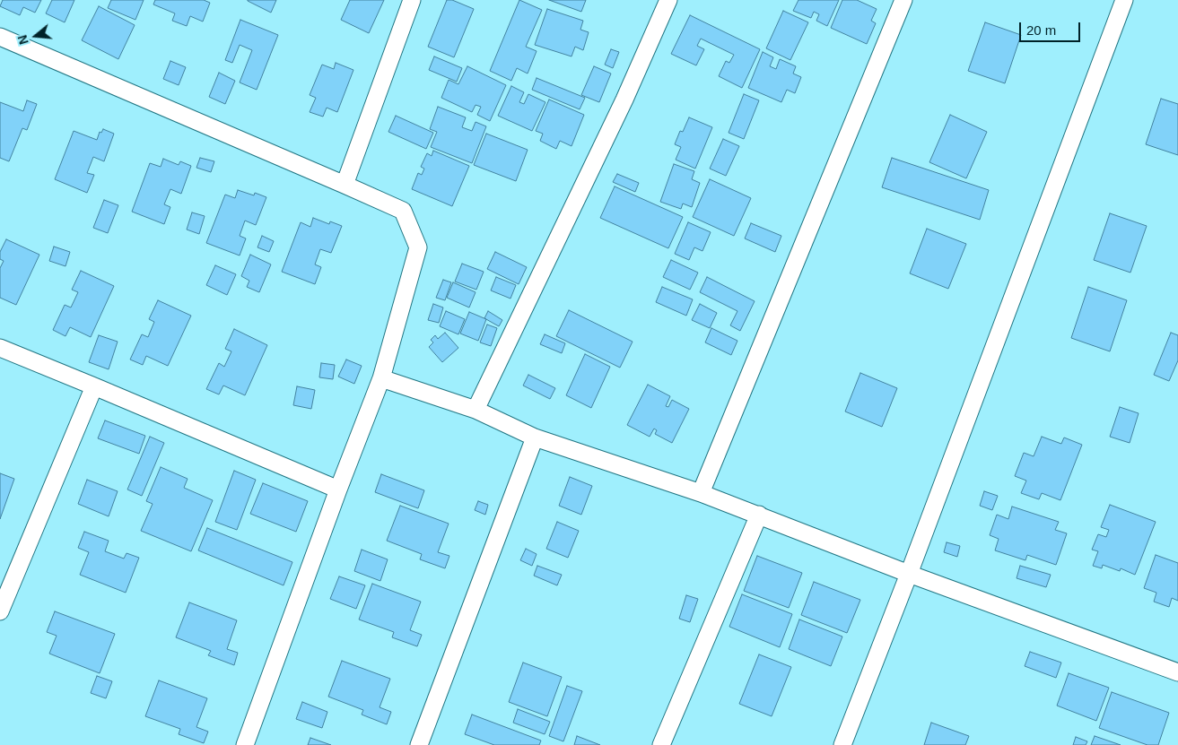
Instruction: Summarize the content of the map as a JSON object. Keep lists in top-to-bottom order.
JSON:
{
  "scale_bar": "20 m",
  "north": "left"
}
